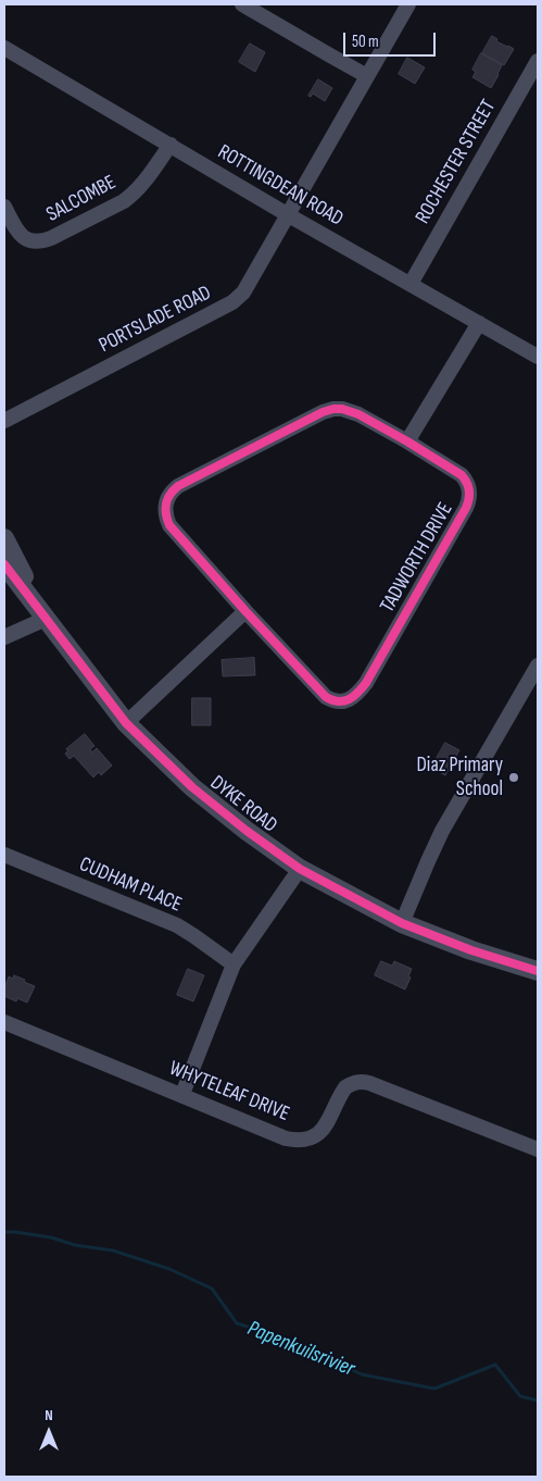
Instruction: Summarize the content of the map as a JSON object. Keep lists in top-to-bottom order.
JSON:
{
  "streets": {
    "street": [
      "ROCHESTER STREET",
      "ROTTINGDEAN ROAD",
      "SALCOMBE",
      "PORTSLADE ROAD",
      "TADWORTH DRIVE",
      "DYKE ROAD",
      "CUDHAM PLACE",
      "WHYTELEAF DRIVE"
    ]
  },
  "crossings": [
    ["ROCHESTER STREET", "ROTTINGDEAN ROAD"],
    ["ROTTINGDEAN ROAD", "SALCOMBE"],
    ["ROTTINGDEAN ROAD", "PORTSLADE ROAD"]
  ],
  "water": ["Papenkuilsrivier"],
  "places": ["Diaz Primary School"],
  "scale_bar": "50 m",
  "north": "top"
}
